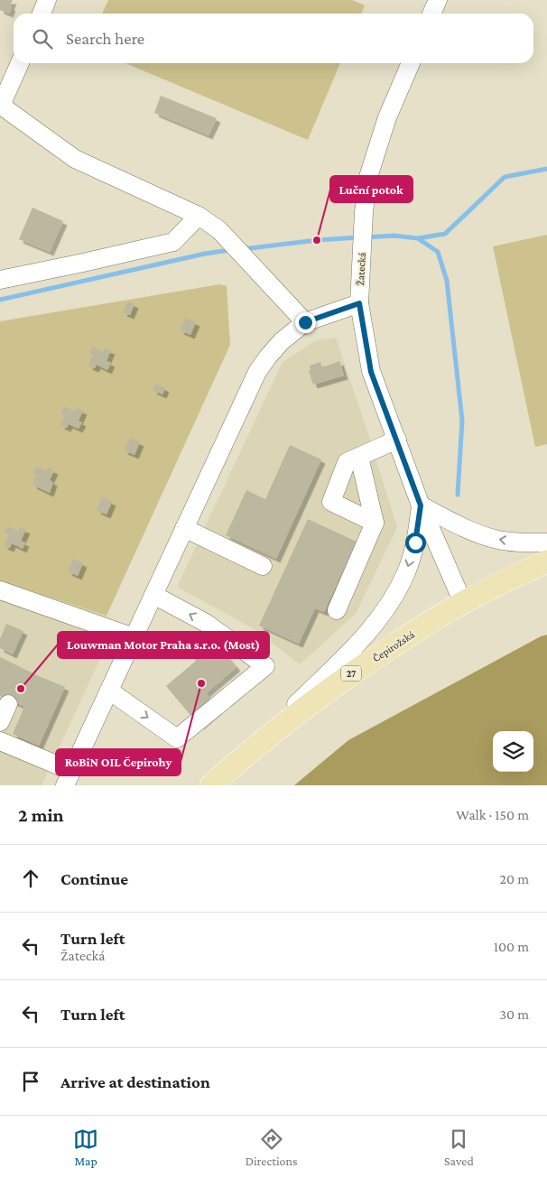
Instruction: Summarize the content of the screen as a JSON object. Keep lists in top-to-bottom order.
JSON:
{
  "streets": {
    "main road": ["Čepirožská", "27"],
    "street": ["Žatecká"]
  },
  "crossings": [
    ["Žatecká", "Čepirožská"]
  ],
  "places": ["Luční potok", "RoBiN OIL Čepirohy", "Louwman Motor Praha s.r.o. (Most)"],
  "page": {
    "search": "Search here",
    "heading": ["2 min", "Walk · 150 m"],
    "list": [
      ["Continue", "20 m"],
      ["Turn left", "Žatecká", "100 m"],
      ["Turn left", "30 m"],
      "Arrive at destination"
    ],
    "nav": ["Map", "Directions", "Saved"]
  }
}
